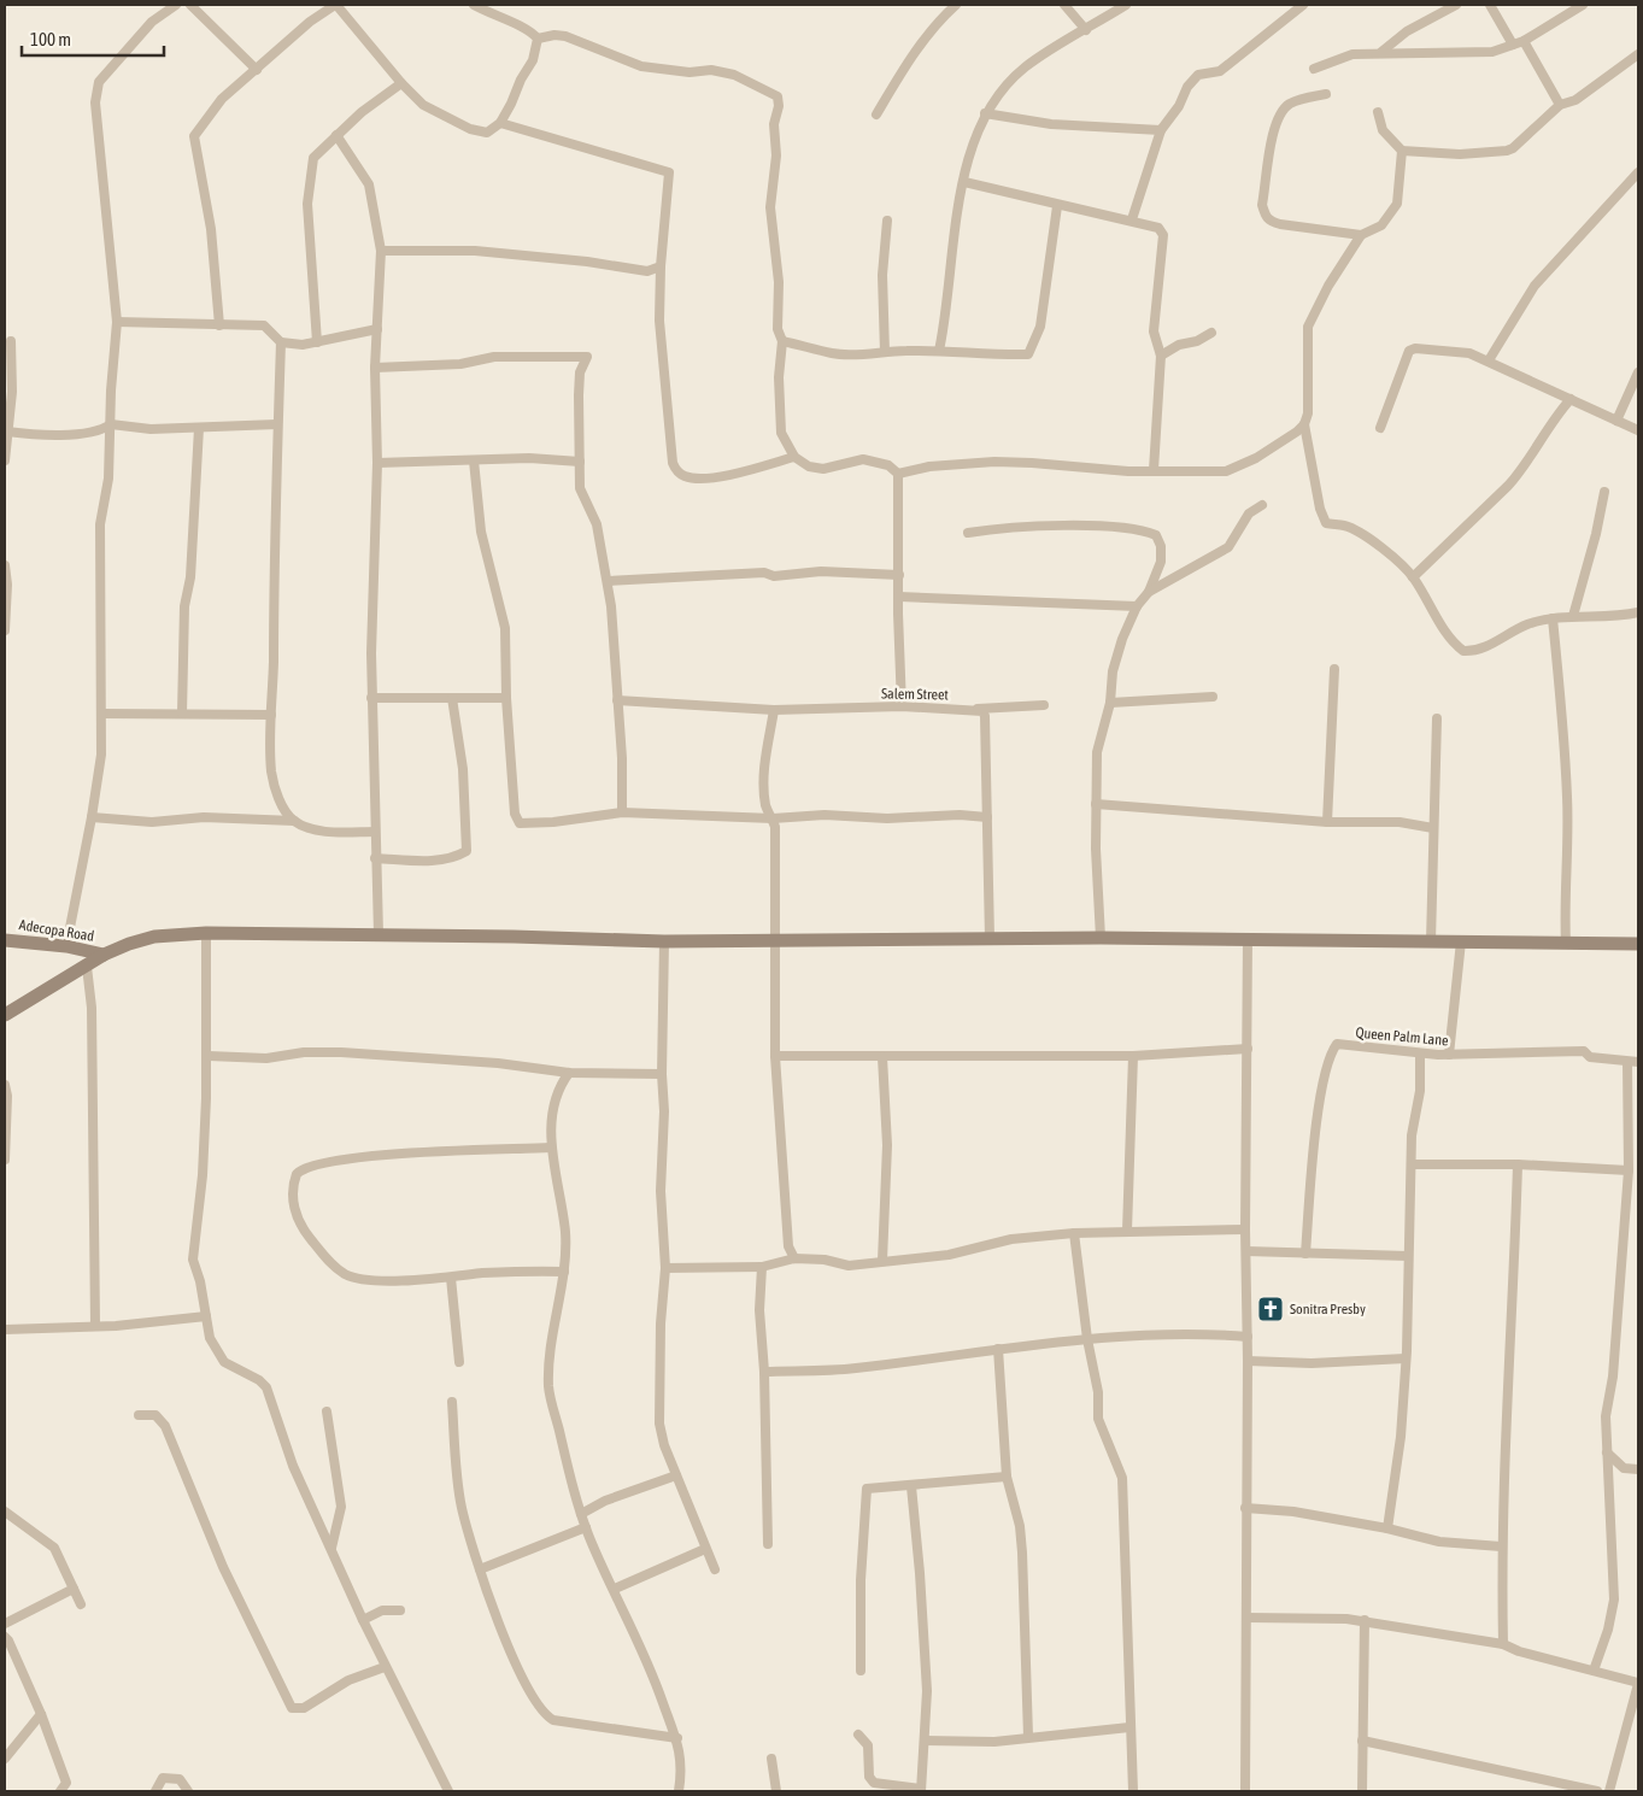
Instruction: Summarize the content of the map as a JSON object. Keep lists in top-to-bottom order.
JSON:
{
  "streets": {
    "street": ["Salem Street", "Adecopa Road", "Queen Palm Lane"]
  },
  "places": {
    "church": ["Sonitra Presby"]
  },
  "scale_bar": "100 m"
}
